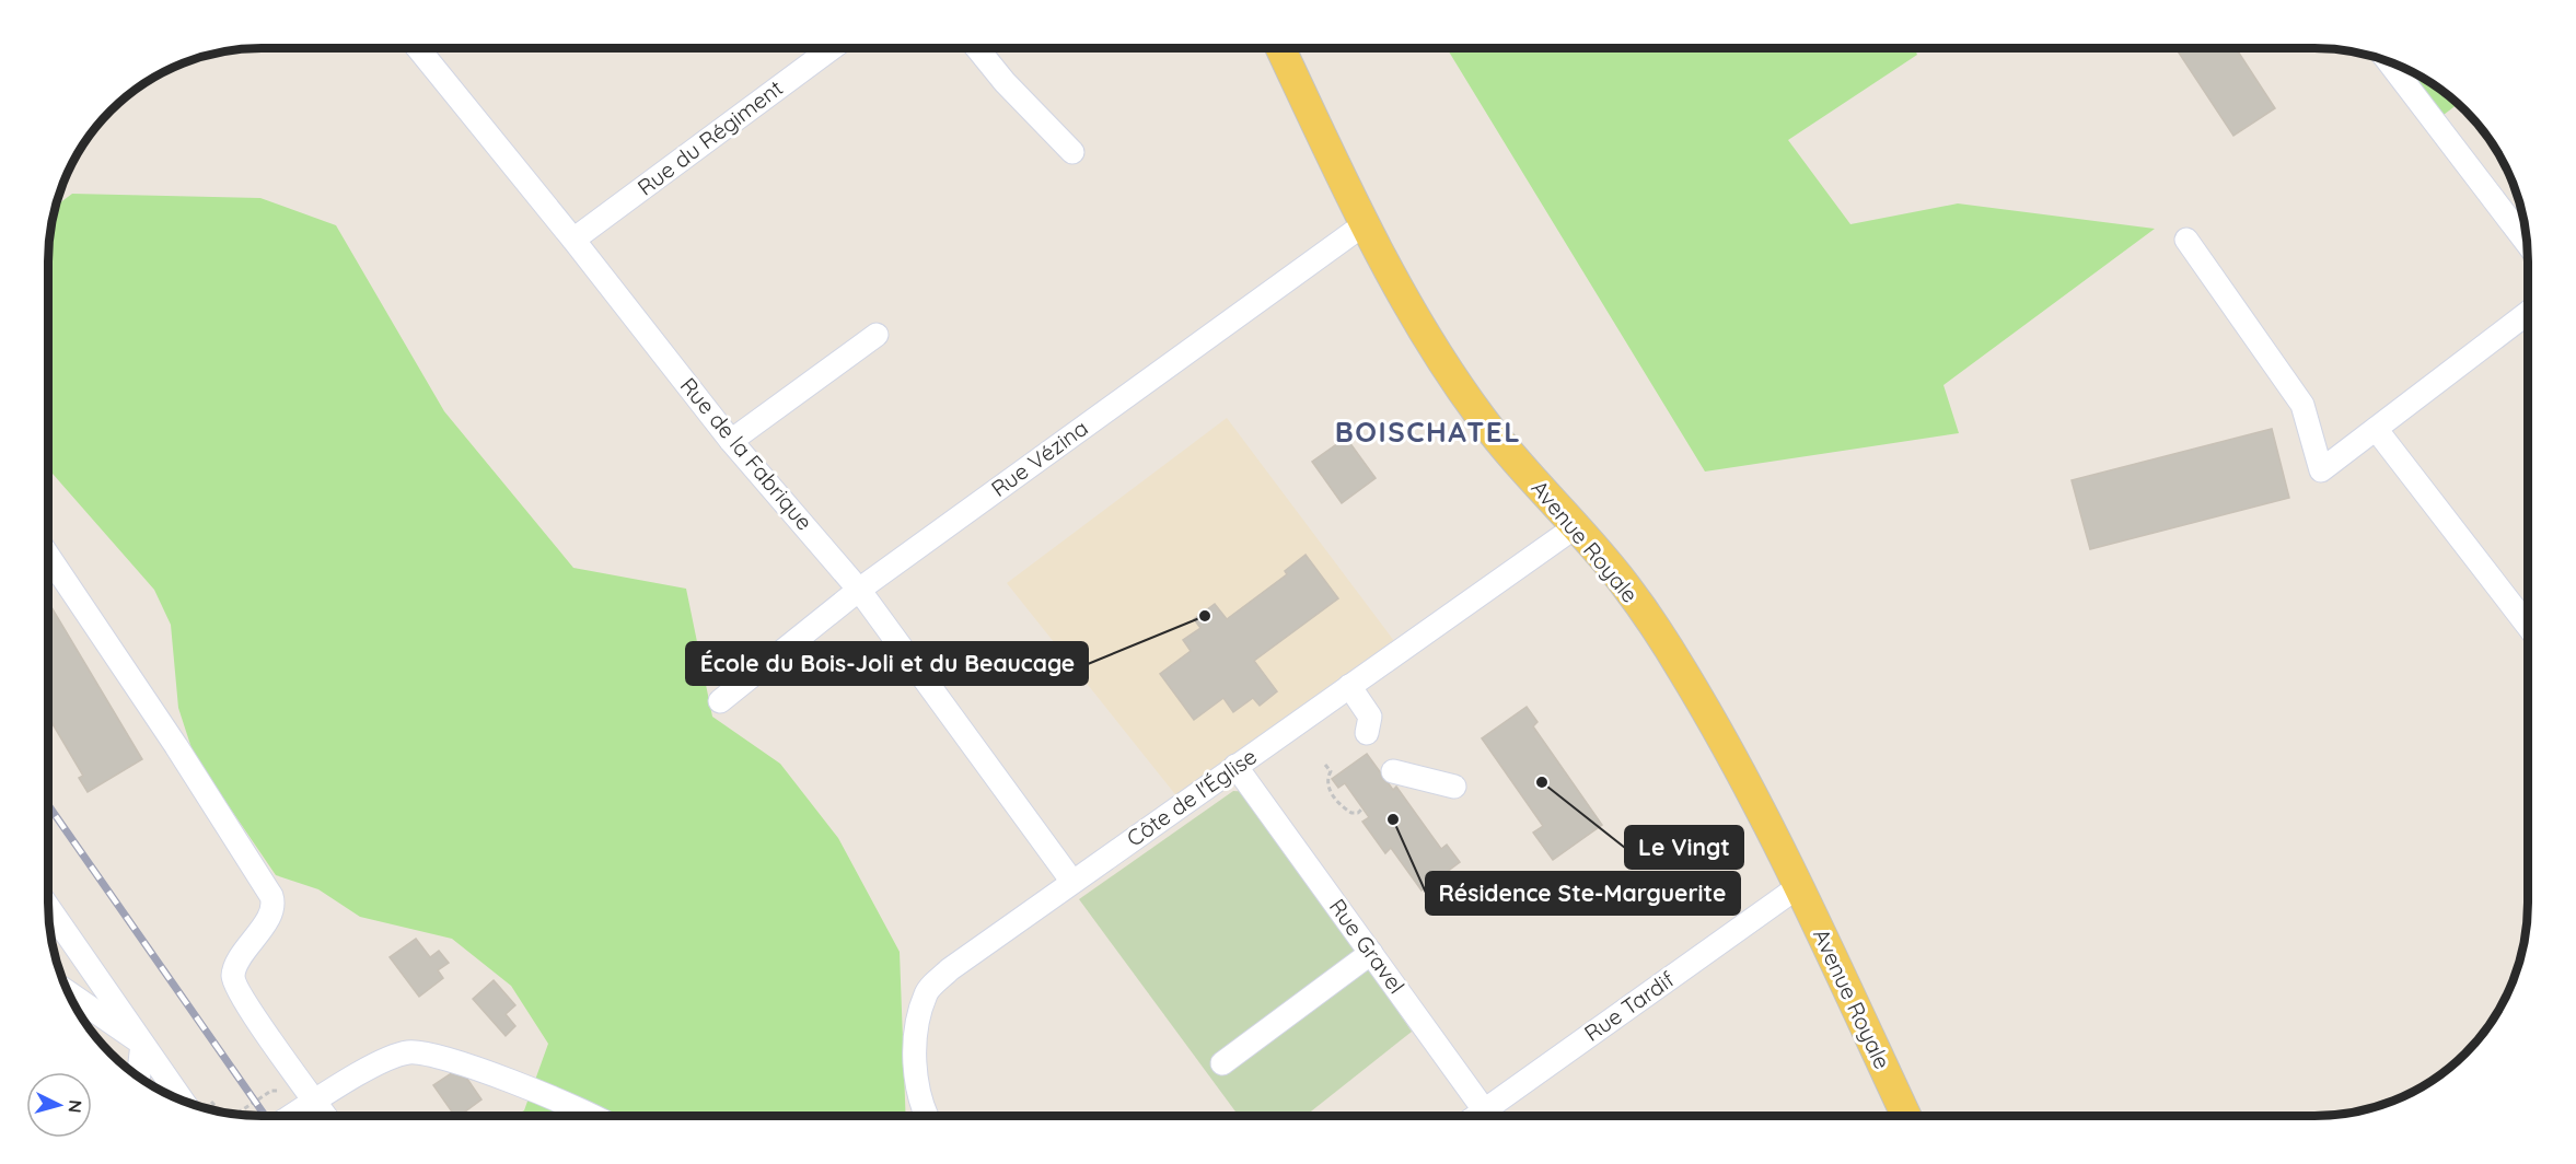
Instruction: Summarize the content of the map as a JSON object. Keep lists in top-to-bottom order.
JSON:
{
  "streets": {
    "main road": ["Avenue Royale"],
    "street": [
      "Rue du Régiment",
      "Rue de la Fabrique",
      "Rue Vézina",
      "Côte de l'Église",
      "Rue Gravel",
      "Rue Tardif"
    ]
  },
  "crossings": [
    ["Rue du Régiment", "Rue de la Fabrique"],
    ["Rue de la Fabrique", "Rue Vézina"],
    ["Rue de la Fabrique", "Côte de l'Église"],
    ["Rue Vézina", "Avenue Royale"],
    ["Avenue Royale", "Côte de l'Église"],
    ["Avenue Royale", "Rue Tardif"],
    ["Côte de l'Église", "Rue Gravel"]
  ],
  "districts": ["BOISCHATEL"],
  "places": ["École du Bois-Joli et du Beaucage", "Le Vingt", "Résidence Ste-Marguerite"],
  "north": "right"
}
